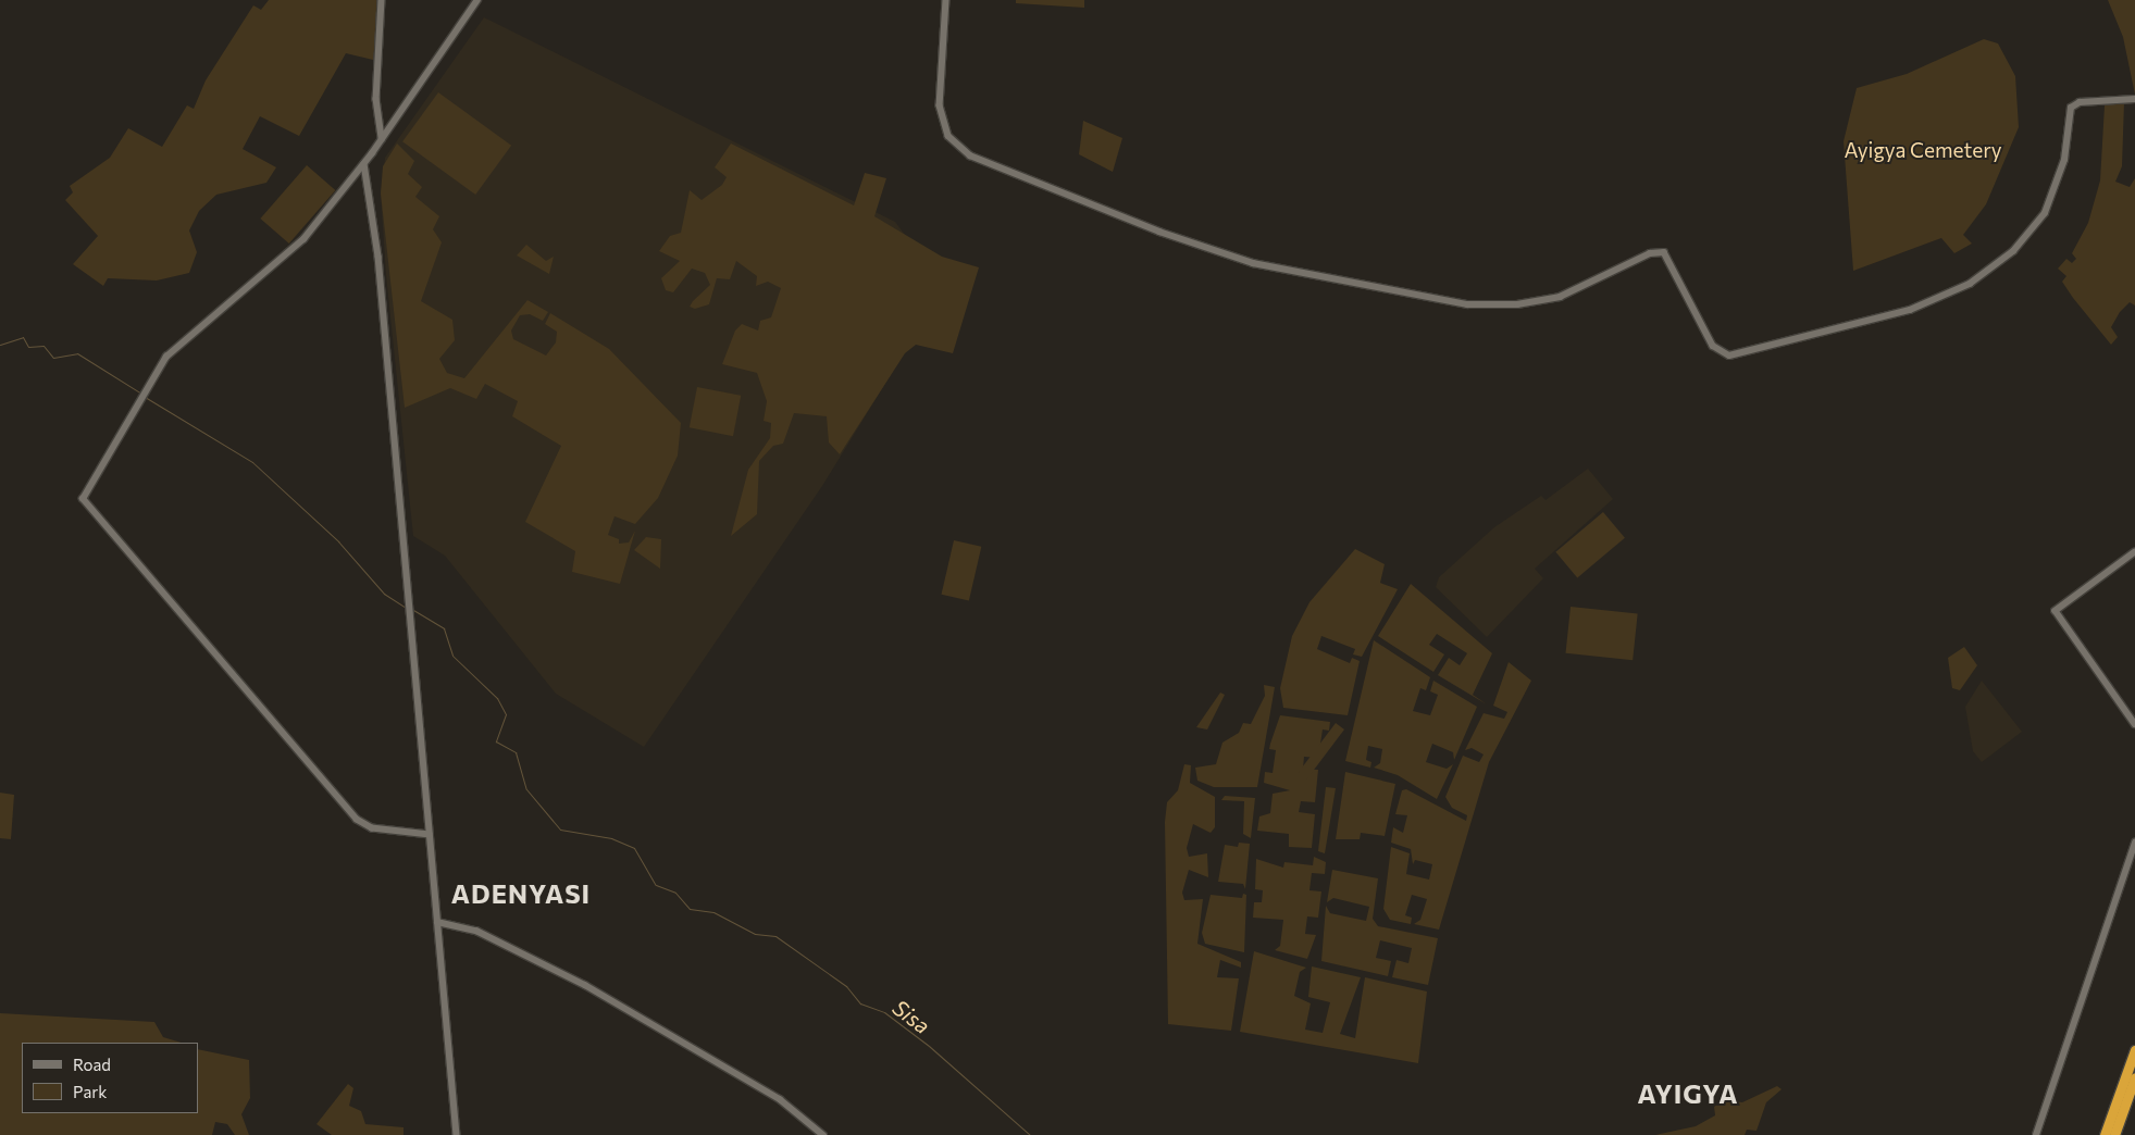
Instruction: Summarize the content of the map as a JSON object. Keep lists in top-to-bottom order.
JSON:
{
  "districts": ["ADENYASI", "AYIGYA"],
  "water": ["Sisa"],
  "parks": ["Ayigya Cemetery"],
  "legend": ["Road", "Park"]
}
